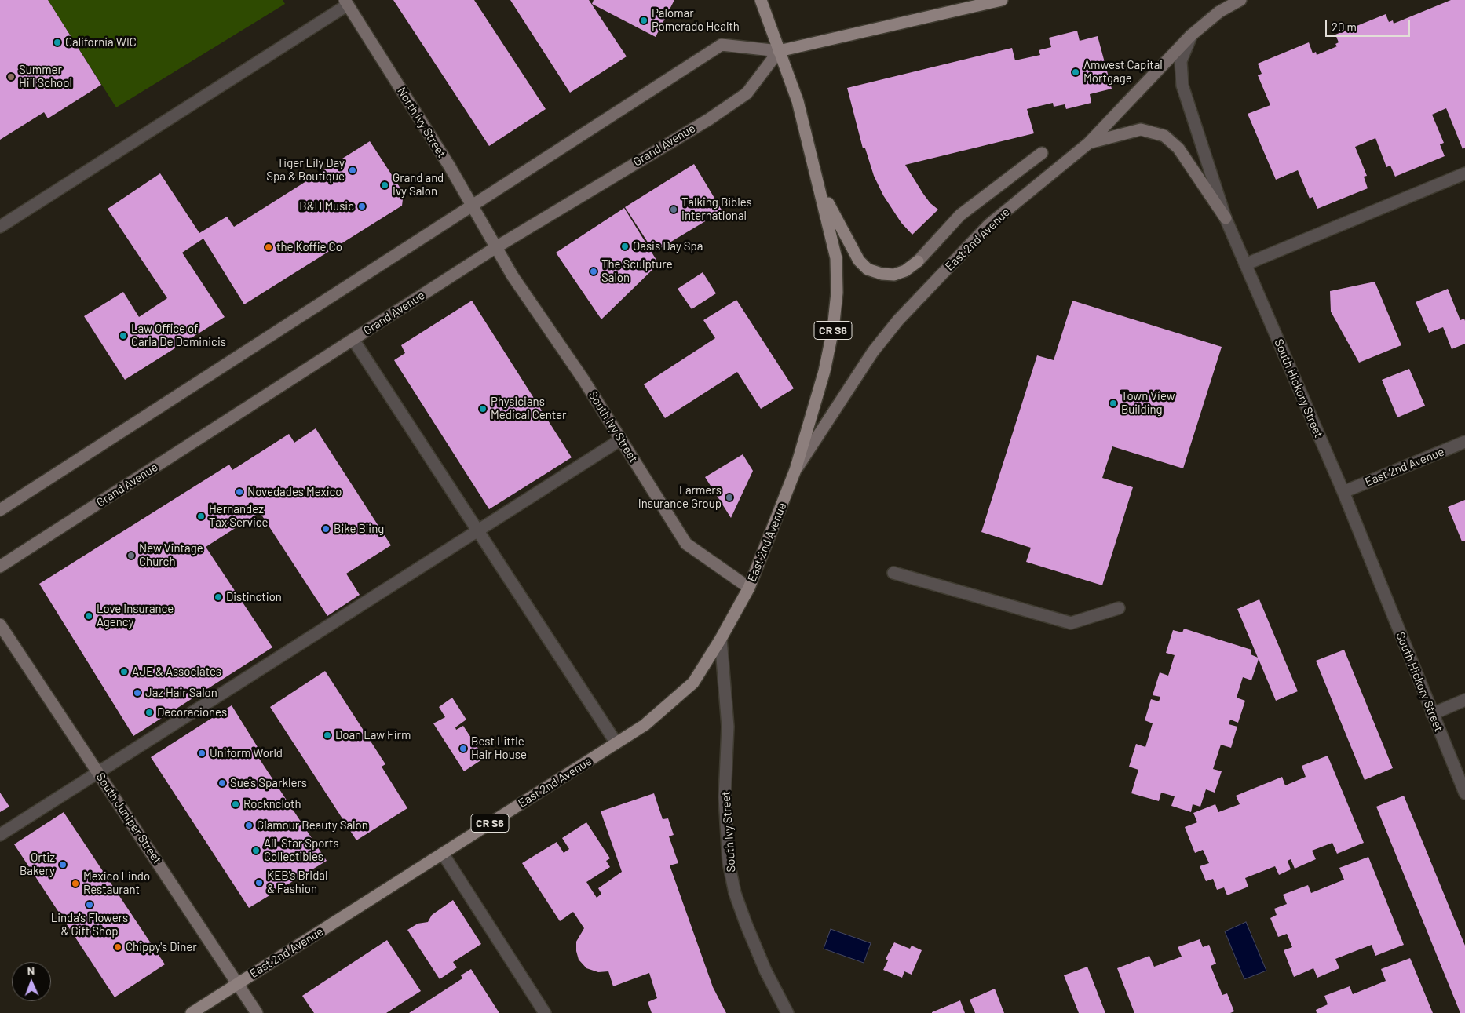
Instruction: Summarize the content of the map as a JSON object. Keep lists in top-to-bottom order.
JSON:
{
  "streets": {
    "main road": [
      "North Ivy Street",
      "Grand Avenue",
      "East 2nd Avenue",
      "CR S6",
      "South Hickory Street",
      "South Ivy Street",
      "South Juniper Street"
    ]
  },
  "crossings": [
    ["North Ivy Street", "Grand Avenue"],
    ["North Ivy Street", "South Ivy Street"],
    ["Grand Avenue", "East 2nd Avenue"],
    ["Grand Avenue", "CR S6"],
    ["Grand Avenue", "South Ivy Street"],
    ["East 2nd Avenue", "CR S6"],
    ["East 2nd Avenue", "South Hickory Street"],
    ["East 2nd Avenue", "South Ivy Street"],
    ["East 2nd Avenue", "South Juniper Street"]
  ],
  "places": [
    "Palomar Pomerado Health",
    "California WIC",
    "Amwest Capital Mortgage",
    "Summer Hill School",
    "Tiger Lily Day Spa & Boutique",
    "Grand and Ivy Salon",
    "B&H Music",
    "Talking Bibles International",
    "Oasis Day Spa",
    "the Koffie Co",
    "The Sculpture Salon",
    "Law Office of Carla De Dominicis",
    "Town View Building",
    "Physicians Medical Center",
    "Novedades Mexico",
    "Farmers Insurance Group",
    "Hernandez Tax Service",
    "Bike Bling",
    "New Vintage Church",
    "Distinction",
    "Love Insurance Agency",
    "AJE & Associates",
    "Jaz Hair Salon",
    "Decoraciones",
    "Doan Law Firm",
    "Best Little Hair House",
    "Uniform World",
    "Sue's Sparklers",
    "Rockncloth",
    "Glamour Beauty Salon",
    "All-Star Sports Collectibles",
    "Ortiz Bakery",
    "KEB's Bridal & Fashion",
    "Mexico Lindo Restaurant",
    "Linda's Flowers & Gift Shop",
    "Chippy's Diner"
  ],
  "scale_bar": "20 m",
  "north": "top"
}
